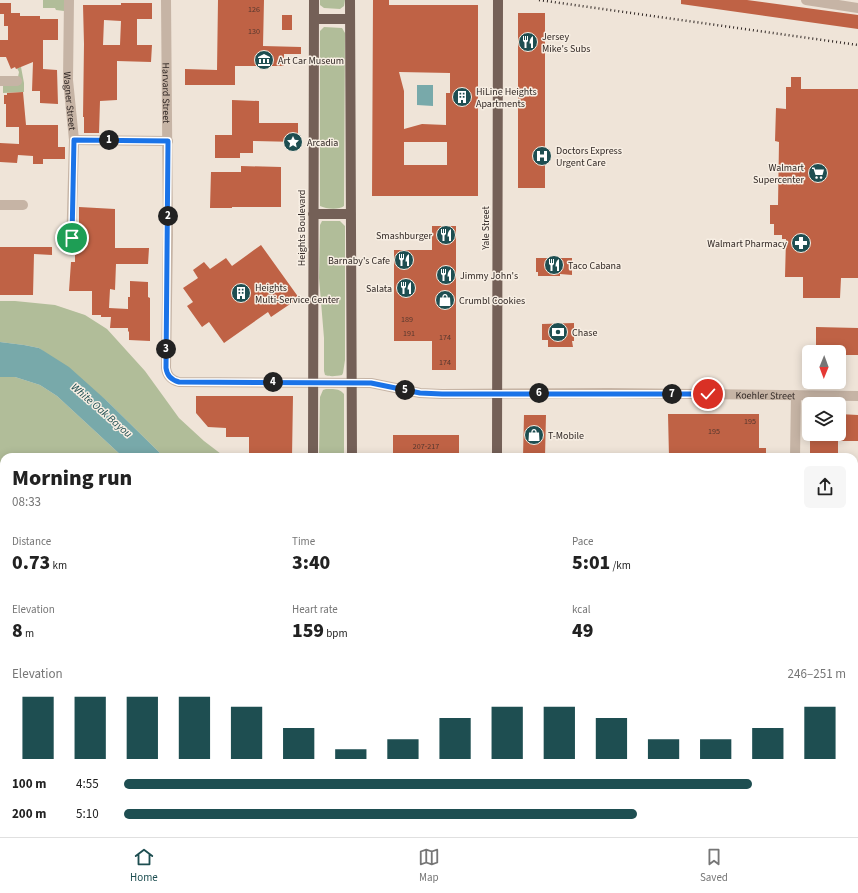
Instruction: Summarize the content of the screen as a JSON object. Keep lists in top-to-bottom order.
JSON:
{
  "streets": {
    "main road": ["Heights Boulevard", "Yale Street"],
    "street": ["Harvard Street", "Wagner Street", "Koehler Street"]
  },
  "crossings": [
    ["Harvard Street", "Koehler Street"],
    ["Heights Boulevard", "Koehler Street"],
    ["Yale Street", "Koehler Street"]
  ],
  "water": ["White Oak Bayou"],
  "places": {
    "restaurant": [
      "Jersey Mike's Subs",
      "Smashburger",
      "Barnaby's Cafe",
      "Taco Cabana",
      "Jimmy John's",
      "Salata"
    ],
    "museum": ["Art Car Museum"],
    "building": ["HiLine Heights Apartments", "Heights Multi-Service Center"],
    "place": ["Arcadia"],
    "hospital": ["Doctors Express Urgent Care"],
    "supermarket": ["Walmart Supercenter"],
    "pharmacy": ["Walmart Pharmacy"],
    "shop": ["Crumbl Cookies", "T-Mobile"],
    "bank": ["Chase"]
  },
  "house_numbers": [
    "126",
    "130",
    "189",
    "191",
    "174",
    "174",
    "195",
    "195",
    "207-217"
  ],
  "north": "bottom",
  "page": {
    "pins": [
      "1",
      "2",
      "3",
      "4",
      "5",
      "6",
      "7"
    ],
    "heading": ["Morning run", "08:33"],
    "stats": [
      ["Distance", "0.73 km"],
      ["Time", "3:40"],
      ["Pace", "5:01 /km"],
      ["Elevation", "8 m"],
      ["Heart rate", "159 bpm"],
      ["kcal", "49"]
    ],
    "chart": ["Elevation", "246–251 m"],
    "list": [
      {
        "name": "100 m",
        "note": "4:55"
      },
      {
        "name": "200 m",
        "note": "5:10"
      }
    ],
    "tabs": ["Home", "Map", "Saved"]
  }
}
